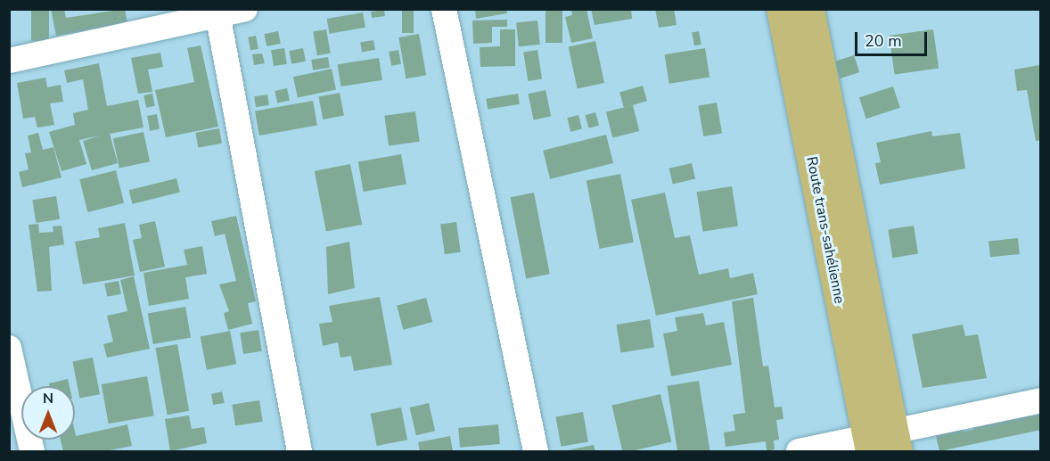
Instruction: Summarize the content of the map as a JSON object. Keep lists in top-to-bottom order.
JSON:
{
  "streets": {
    "highway": ["Route trans-sahélienne"]
  },
  "scale_bar": "20 m",
  "north": "top"
}
